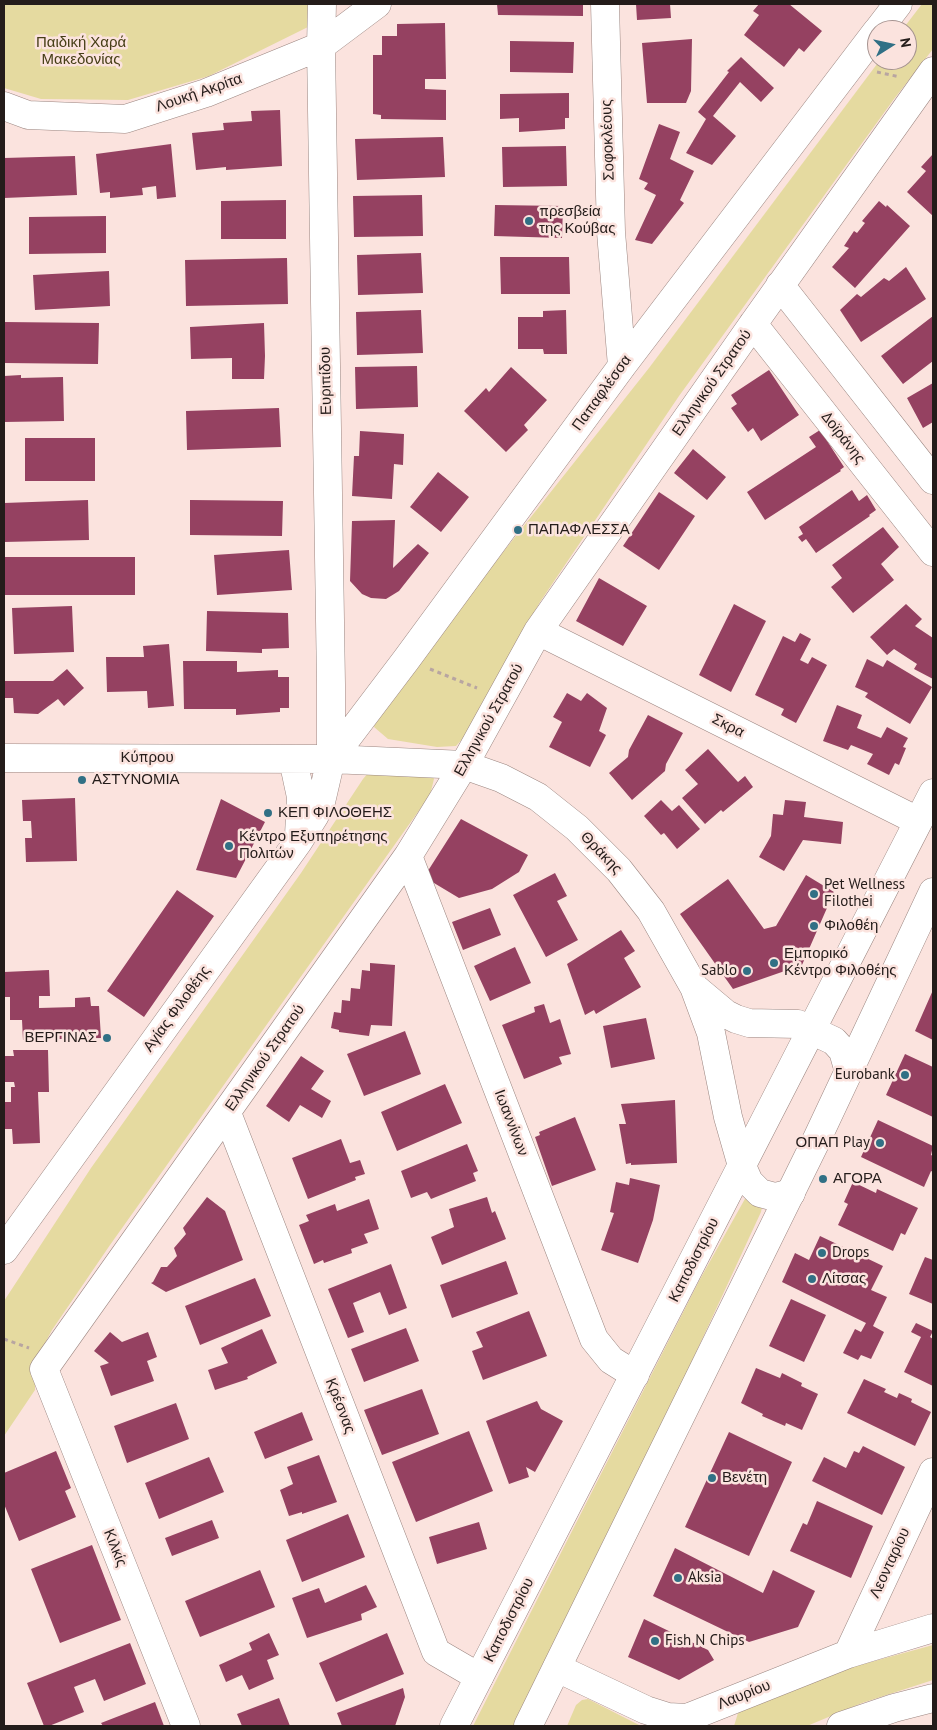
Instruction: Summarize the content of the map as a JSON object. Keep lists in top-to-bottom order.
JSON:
{
  "streets": {
    "street": [
      "Λουκή Ακρίτα",
      "Σοφοκλέους",
      "Ευριπίδου",
      "Ελληνικού Στρατού",
      "Παπαφλέσσα",
      "Δοϊράνης",
      "Σκρα",
      "Κύπρου",
      "Θράκης",
      "Αγίας Φιλοθέης",
      "Ιωαννίνων",
      "Καποδιστρίου",
      "Κρέσνας",
      "Κιλκίς",
      "Λεονταρίου",
      "Λαυρίου"
    ]
  },
  "crossings": [
    ["Λουκή Ακρίτα", "Ευριπίδου"],
    ["Σοφοκλέους", "Παπαφλέσσα"],
    ["Ευριπίδου", "Παπαφλέσσα"],
    ["Ευριπίδου", "Κύπρου"],
    ["Ευριπίδου", "Αγίας Φιλοθέης"],
    ["Ελληνικού Στρατού", "Δοϊράνης"],
    ["Ελληνικού Στρατού", "Σκρα"],
    ["Ελληνικού Στρατού", "Κύπρου"],
    ["Ελληνικού Στρατού", "Θράκης"],
    ["Ελληνικού Στρατού", "Ιωαννίνων"],
    ["Ελληνικού Στρατού", "Κρέσνας"],
    ["Ελληνικού Στρατού", "Κιλκίς"],
    ["Παπαφλέσσα", "Κύπρου"],
    ["Παπαφλέσσα", "Αγίας Φιλοθέης"],
    ["Σκρα", "Καποδιστρίου"],
    ["Κύπρου", "Θράκης"],
    ["Κύπρου", "Αγίας Φιλοθέης"],
    ["Θράκης", "Καποδιστρίου"],
    ["Ιωαννίνων", "Καποδιστρίου"],
    ["Καποδιστρίου", "Κρέσνας"],
    ["Λεονταρίου", "Λαυρίου"]
  ],
  "parks": ["Παιδική Χαρά Μακεδονίας"],
  "places": [
    "πρεσβεία της Κούβας",
    "ΠΑΠΑΦΛΕΣΣΑ",
    "ΑΣΤΥΝΟΜΙΑ",
    "ΚΕΠ ΦΙΛΟΘΕΗΣ",
    "Κέντρο Εξυπηρέτησης Πολιτών",
    "Pet Wellness Filothei",
    "Φιλοθέη",
    "Εμπορικό Κέντρο Φιλοθέης",
    "Sablo",
    "ΒΕΡΓΙΝΑΣ",
    "Eurobank",
    "ΟΠΑΠ Play",
    "ΑΓΟΡΑ",
    "Drops",
    "Λίτσας",
    "Βενέτη",
    "Aksia",
    "Fish N Chips"
  ],
  "north": "right"
}
